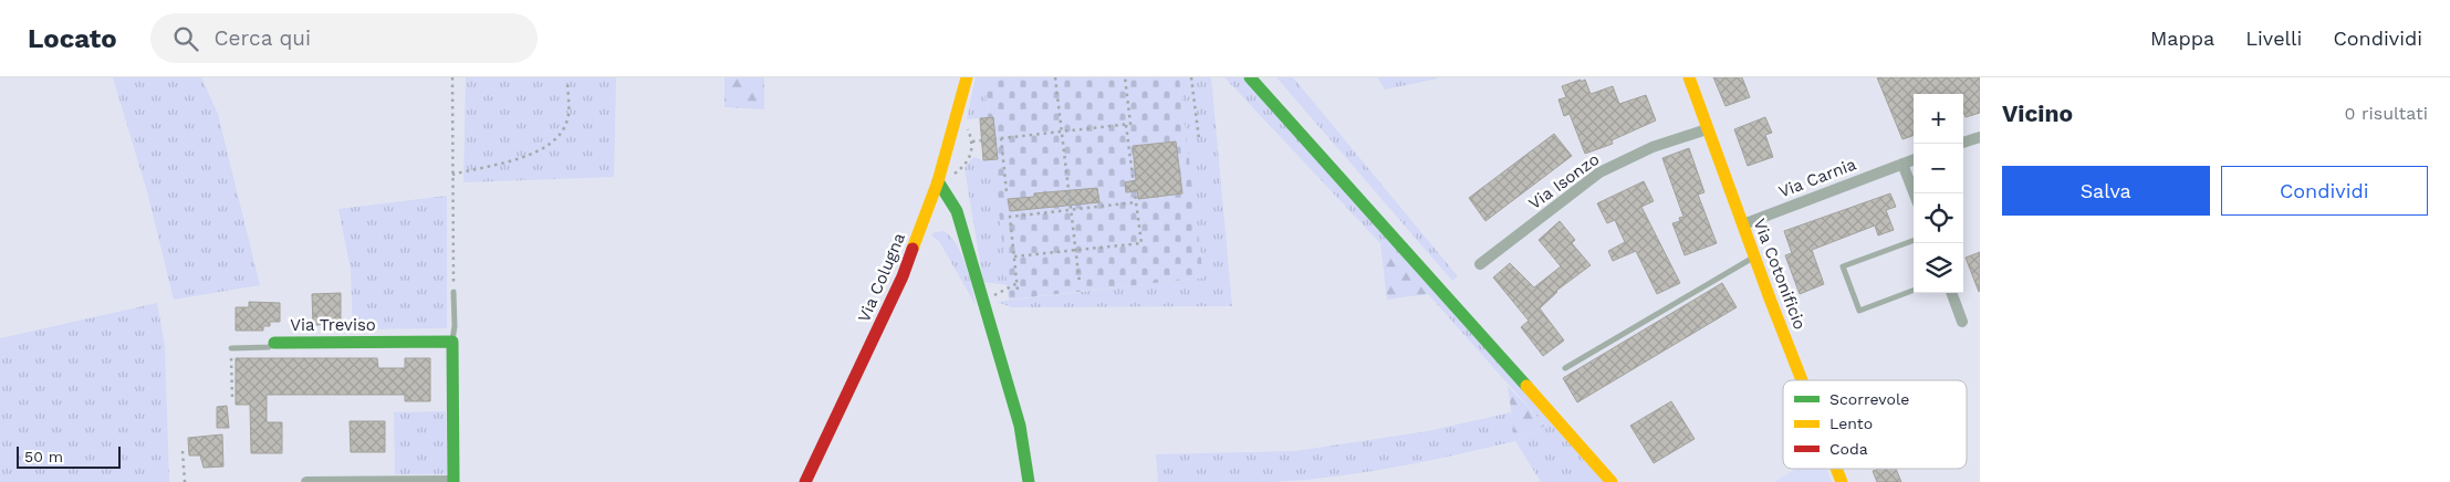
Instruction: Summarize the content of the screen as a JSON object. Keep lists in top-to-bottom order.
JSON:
{
  "streets": {
    "street": [
      "Via Carnia",
      "Via Isonzo",
      "Via Cotonificio",
      "Via Colugna",
      "Via Treviso"
    ]
  },
  "crossings": [
    ["Via Carnia", "Via Cotonificio"],
    ["Via Isonzo", "Via Cotonificio"]
  ],
  "legend": ["Scorrevole", "Lento", "Coda"],
  "scale_bar": "50 m",
  "page": {
    "header": "Locato",
    "search": "Cerca qui",
    "nav": ["Mappa", "Livelli", "Condividi"],
    "heading": ["Vicino", "0 risultati"],
    "map_buttons": ["+", "−"],
    "buttons": ["Salva", "Condividi"],
    "scale": "50 m"
  }
}
